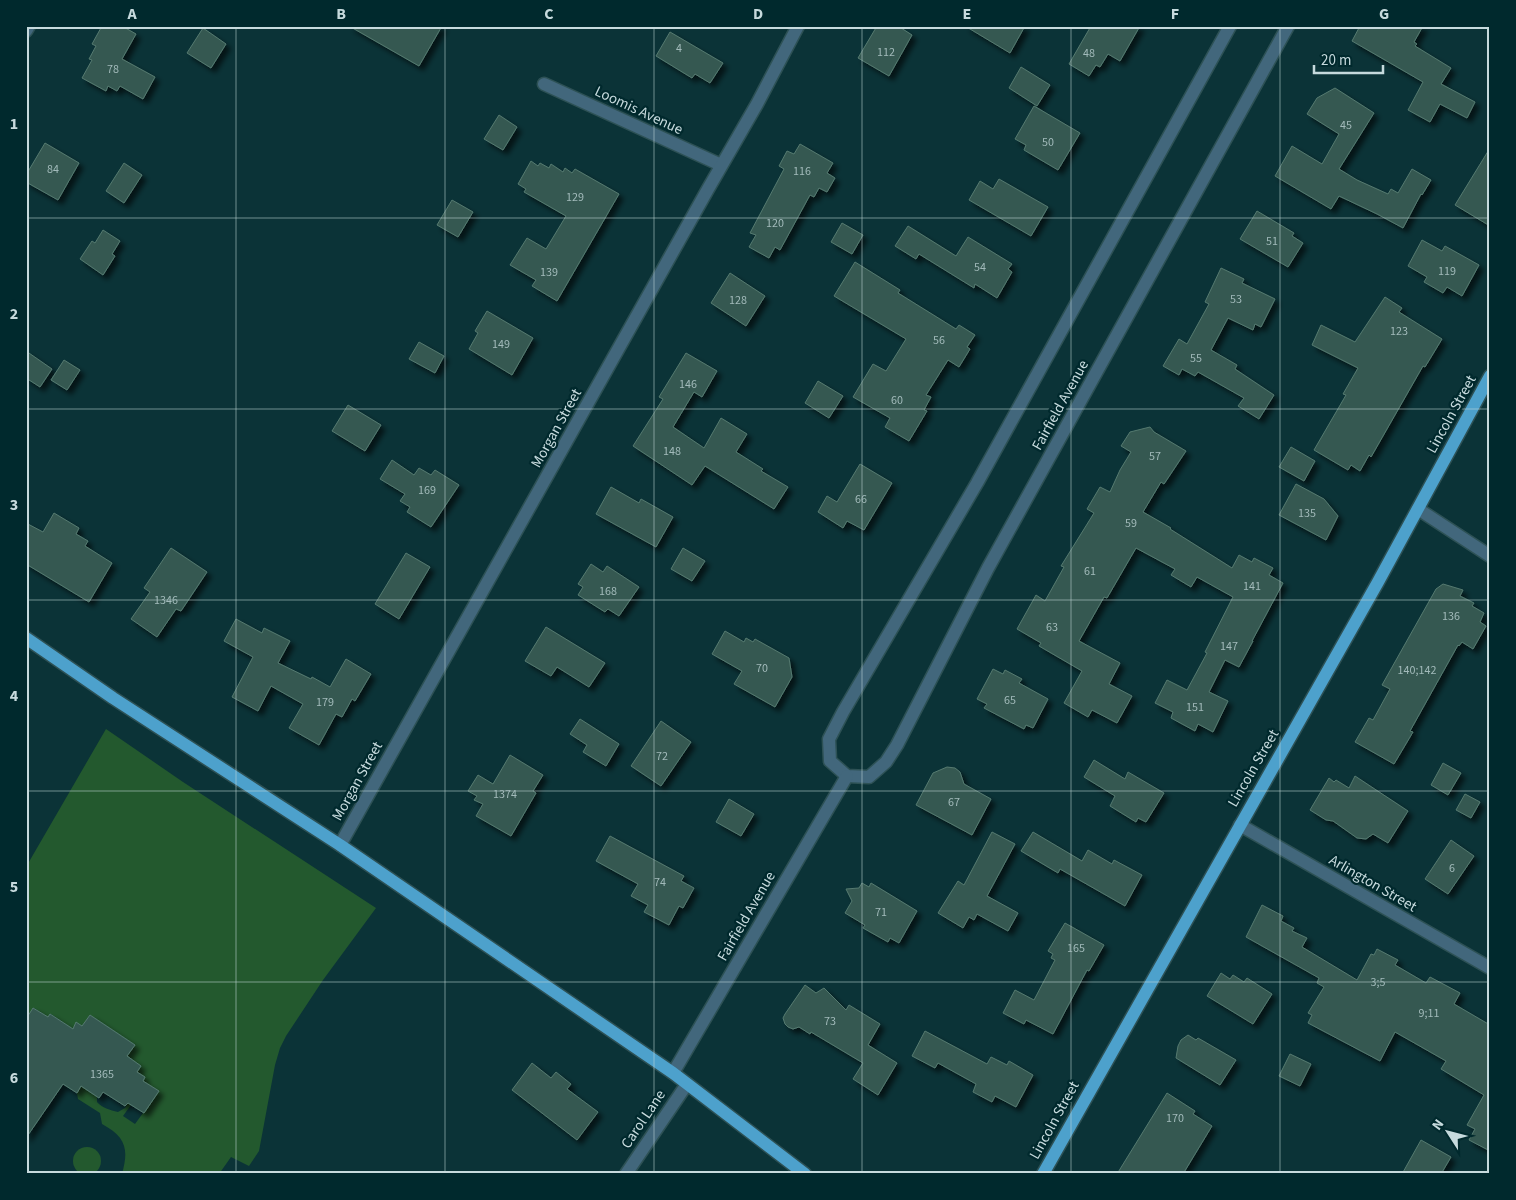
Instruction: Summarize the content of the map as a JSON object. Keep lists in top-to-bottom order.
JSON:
{
  "streets": {
    "main road": ["Lincoln Street"],
    "street": [
      "Loomis Avenue",
      "Fairfield Avenue",
      "Morgan Street",
      "Arlington Street",
      "Carol Lane"
    ]
  },
  "crossings": [
    ["Loomis Avenue", "Morgan Street"],
    ["Lincoln Street", "Arlington Street"]
  ],
  "house_numbers": [
    "4",
    "112",
    "48",
    "78",
    "45",
    "50",
    "84",
    "116",
    "129",
    "120",
    "51",
    "54",
    "119",
    "139",
    "53",
    "128",
    "123",
    "56",
    "149",
    "55",
    "146",
    "60",
    "148",
    "57",
    "169",
    "66",
    "135",
    "59",
    "61",
    "141",
    "168",
    "1346",
    "136",
    "63",
    "147",
    "70",
    "140;142",
    "65",
    "179",
    "151",
    "72",
    "1374",
    "67",
    "6",
    "74",
    "71",
    "165",
    "3;5",
    "9;11",
    "73",
    "1365",
    "170"
  ],
  "scale_bar": "20 m",
  "north": "top left",
  "grid": {
    "columns": [
      "A",
      "B",
      "C",
      "D",
      "E",
      "F",
      "G"
    ],
    "rows": [
      "1",
      "2",
      "3",
      "4",
      "5",
      "6"
    ]
  }
}
